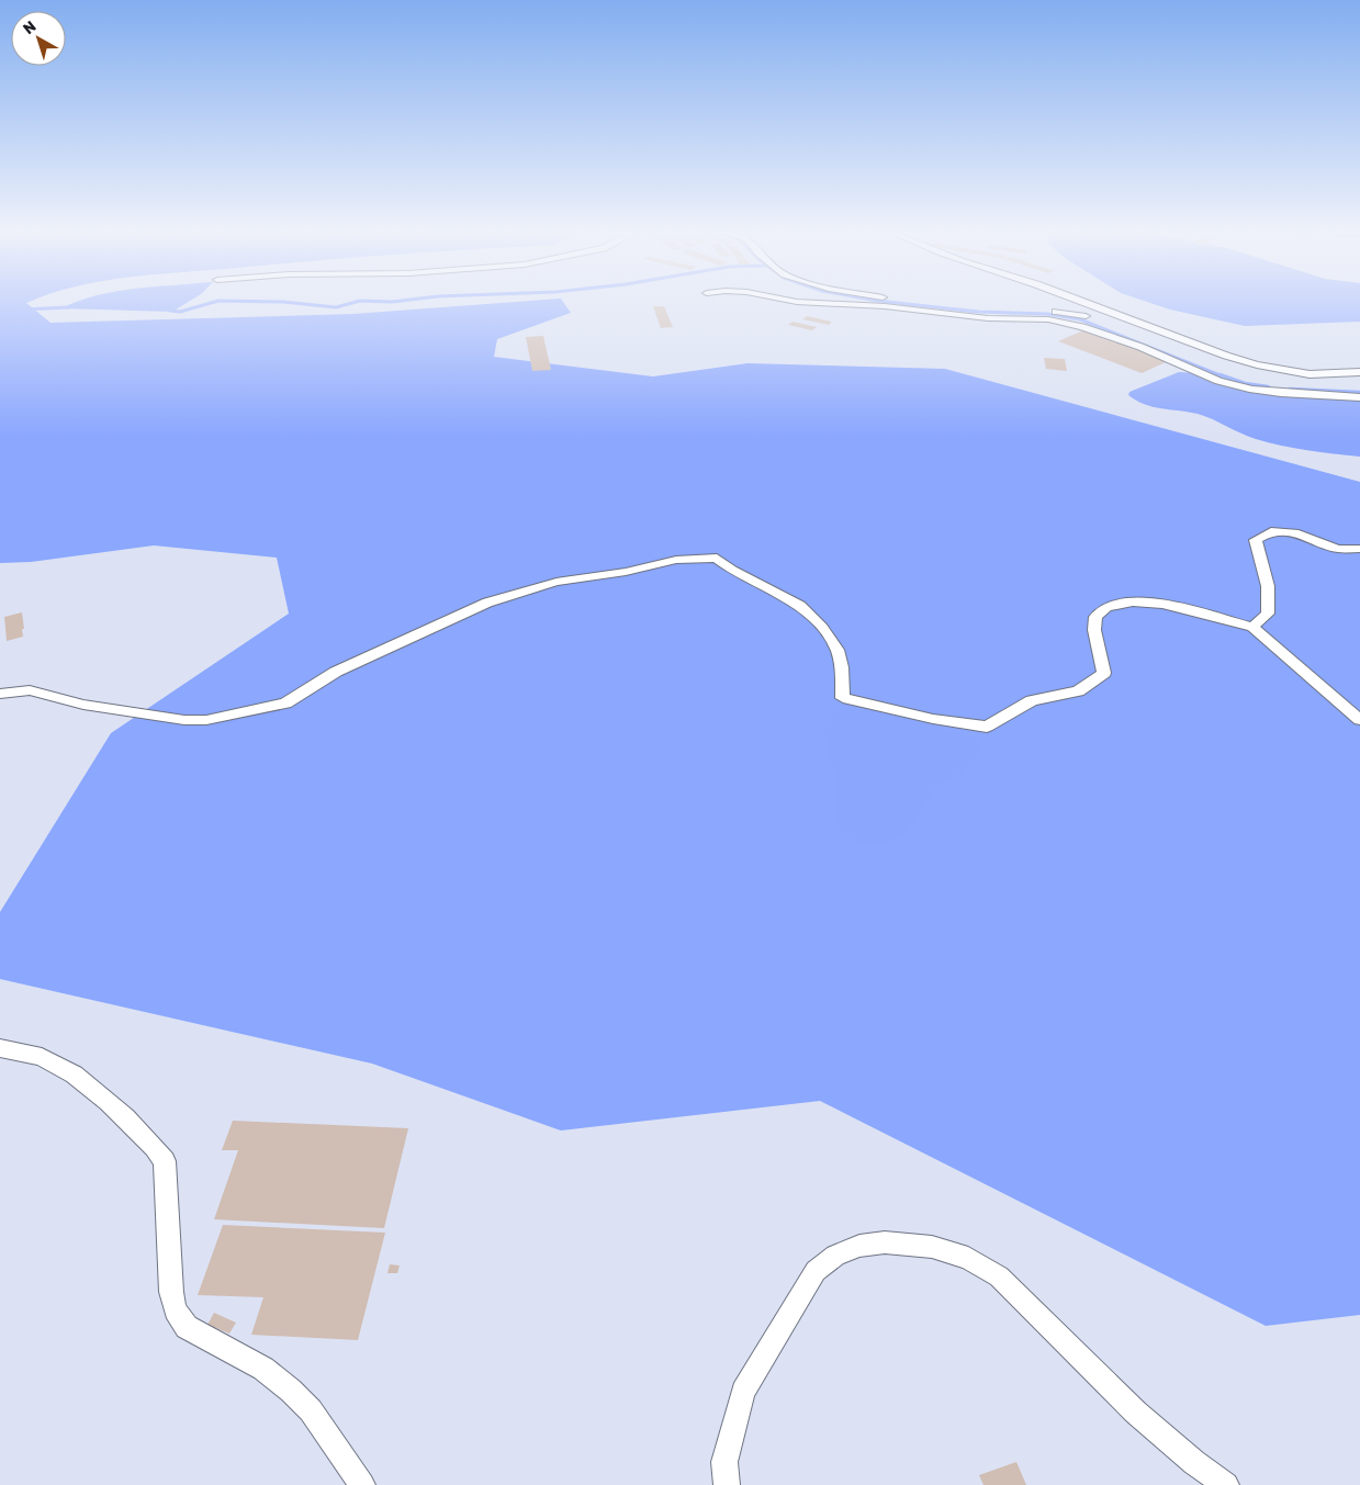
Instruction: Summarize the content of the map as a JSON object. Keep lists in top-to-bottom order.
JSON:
{
  "north": "top left"
}
